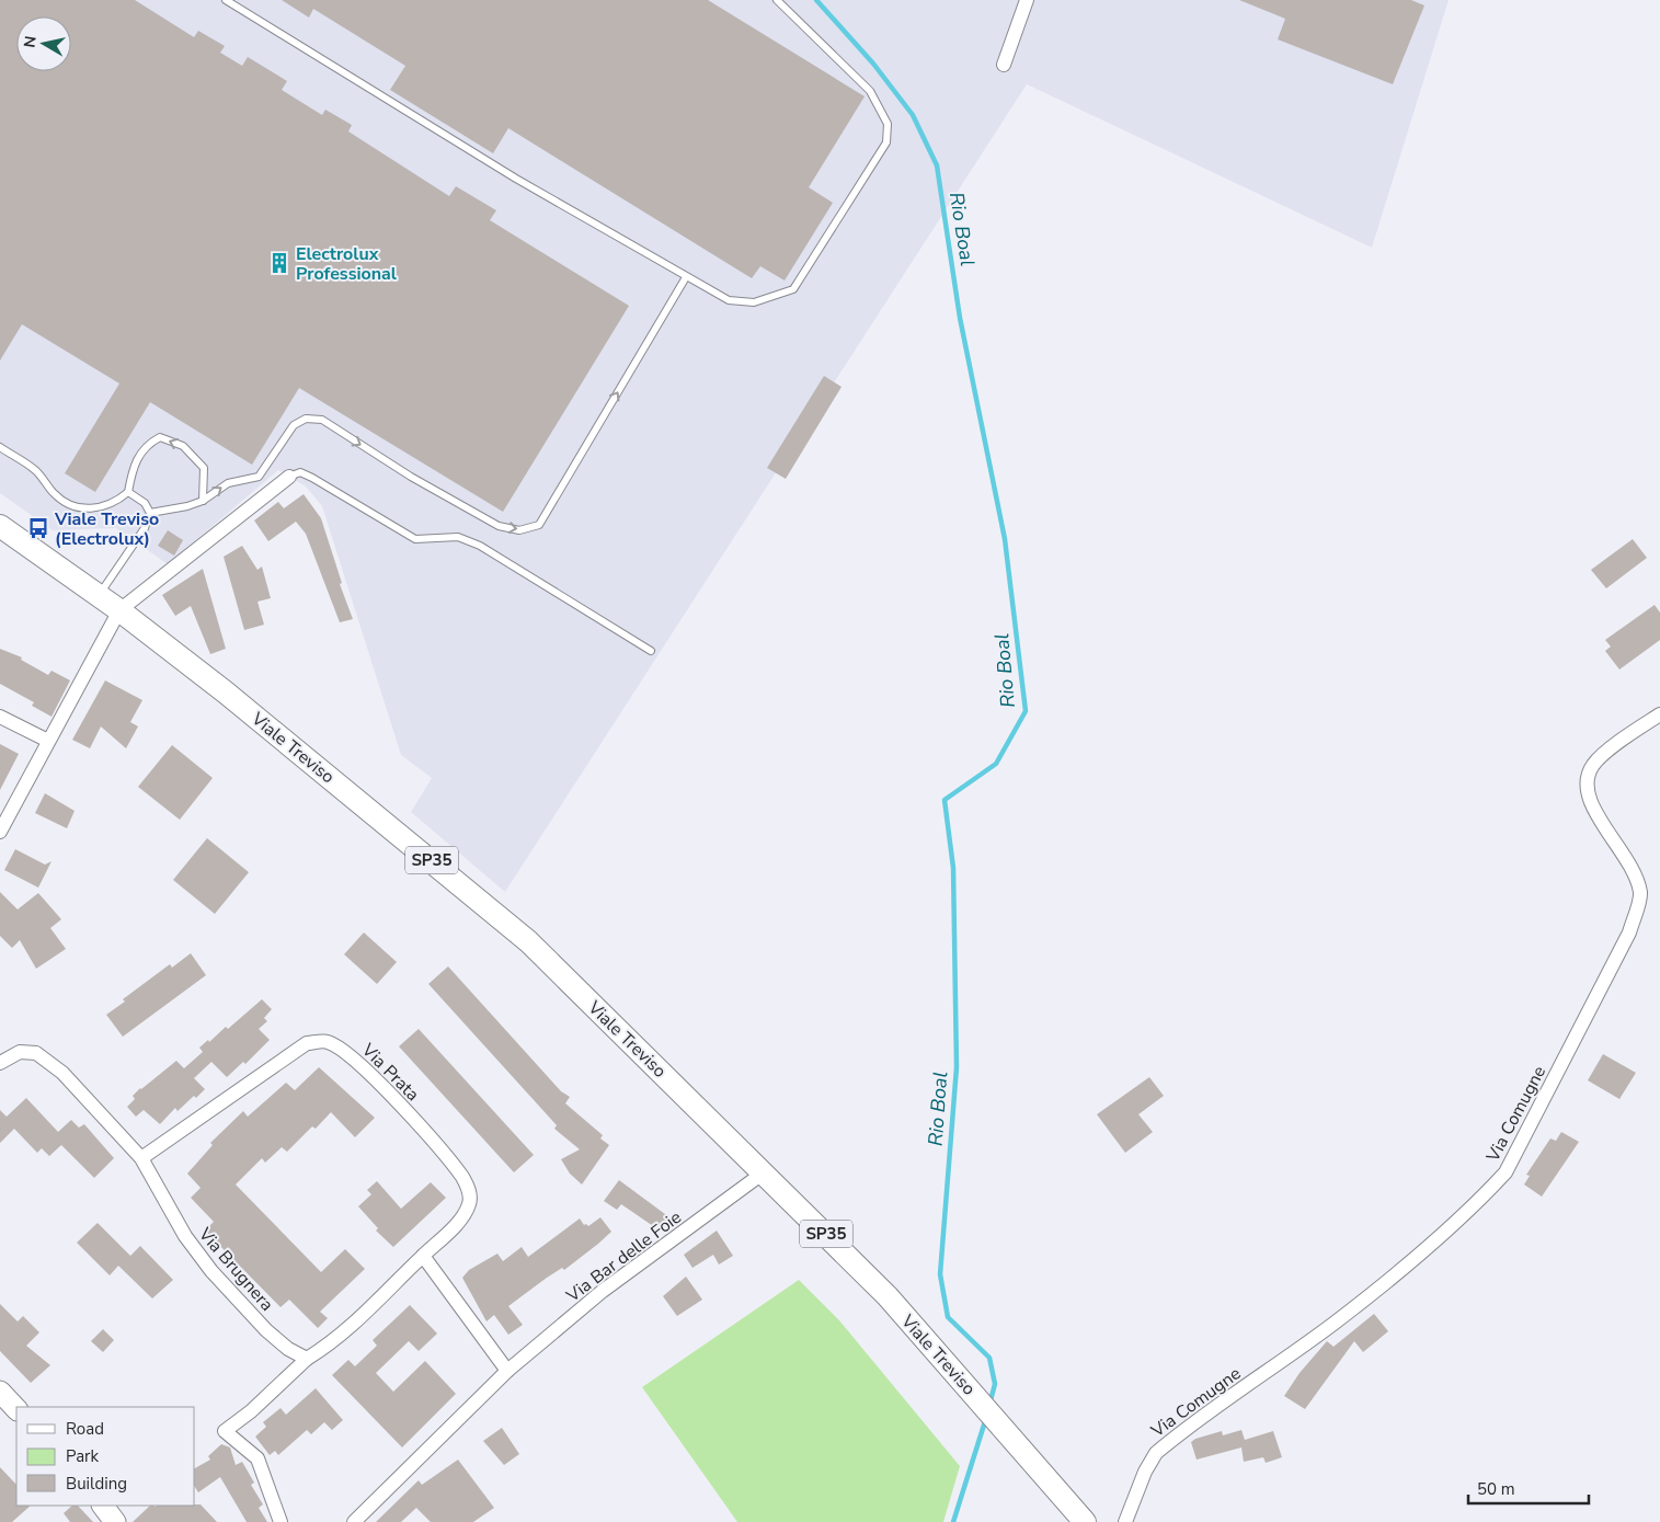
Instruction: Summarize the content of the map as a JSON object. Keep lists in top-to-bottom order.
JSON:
{
  "streets": {
    "main road": ["Viale Treviso", "SP35"],
    "street": [
      "Via Prata",
      "Via Comugne",
      "Via Bar delle Foie",
      "Via Brugnera"
    ]
  },
  "crossings": [
    ["Viale Treviso", "Via Bar delle Foie"],
    ["Via Prata", "Via Brugnera"]
  ],
  "water": ["Rio Boal"],
  "places": {
    "building": ["Electrolux Professional"],
    "bus stop": ["Viale Treviso (Electrolux)"]
  },
  "legend": ["Road", "Park", "Building"],
  "scale_bar": "50 m",
  "north": "left"
}
